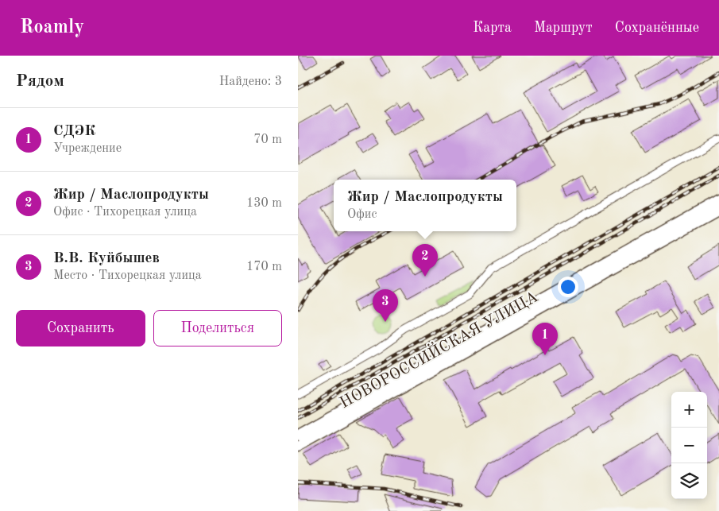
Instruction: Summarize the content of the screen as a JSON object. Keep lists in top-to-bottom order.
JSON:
{
  "streets": {
    "main road": ["НОВОРОССИЙСКАЯ УЛИЦА"]
  },
  "page": {
    "header": "Roamly",
    "nav": ["Карта", "Маршрут", "Сохранённые"],
    "heading": ["Рядом", "Найдено: 3"],
    "list": [
      {
        "mark": "1",
        "name": "СДЭК",
        "note": "Учреждение",
        "value": "70 m"
      },
      {
        "mark": "2",
        "name": "Жир / Маслопродукты",
        "note": "Офис · Тихорецкая улица",
        "value": "130 m"
      },
      {
        "mark": "3",
        "name": "В.В. Куйбышев",
        "note": "Место · Тихорецкая улица",
        "value": "170 m"
      }
    ],
    "popup": ["Жир / Маслопродукты", "Офис"],
    "pins": ["2", "3", "1"],
    "buttons": ["Сохранить", "Поделиться"],
    "map_buttons": ["+", "−"]
  }
}
